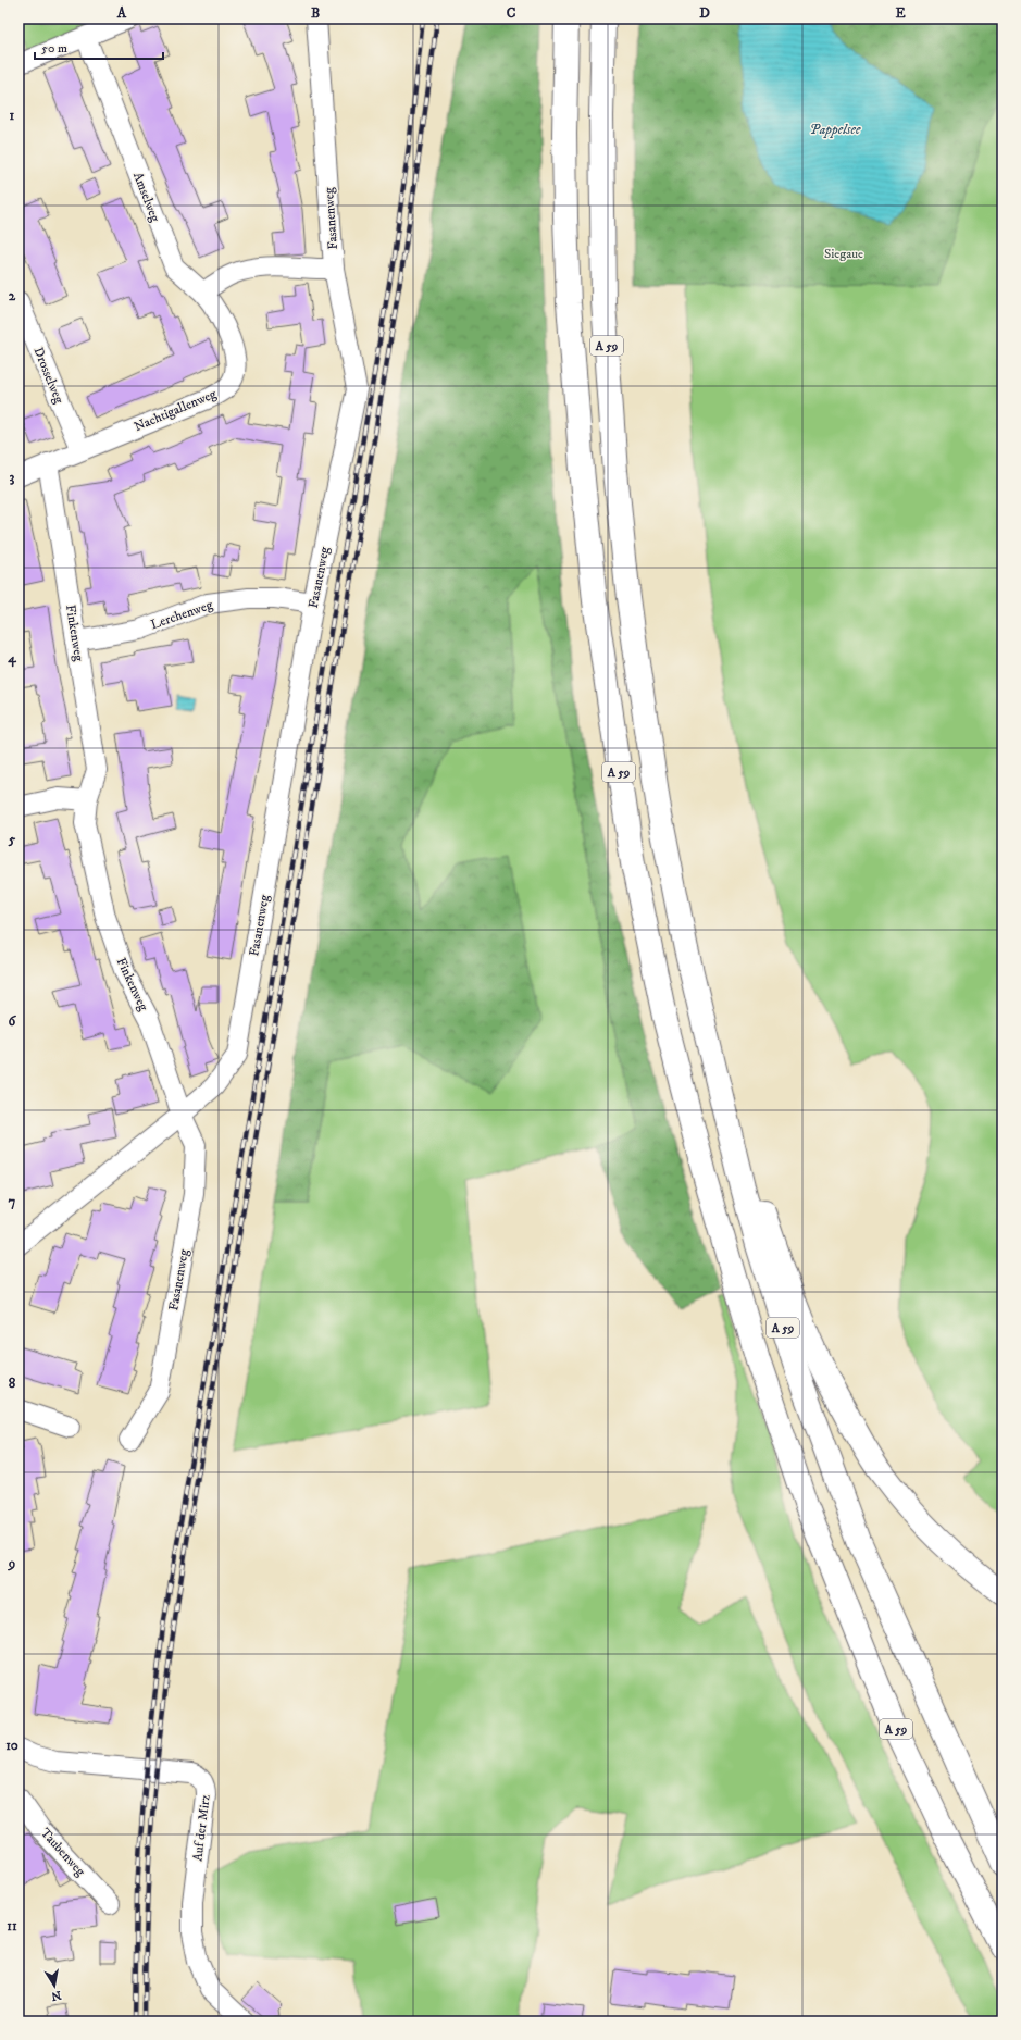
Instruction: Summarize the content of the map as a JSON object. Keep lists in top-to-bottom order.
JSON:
{
  "streets": {
    "highway": ["A 59"],
    "street": [
      "Amselweg",
      "Fasanenweg",
      "Drosselweg",
      "Nachtigallenweg",
      "Lerchenweg",
      "Finkenweg",
      "Auf der Mirz",
      "Taubenweg"
    ]
  },
  "crossings": [
    ["Amselweg", "Nachtigallenweg"],
    ["Fasanenweg", "Lerchenweg"],
    ["Fasanenweg", "Finkenweg"],
    ["Drosselweg", "Nachtigallenweg"],
    ["Nachtigallenweg", "Finkenweg"],
    ["Lerchenweg", "Finkenweg"]
  ],
  "water": ["Pappelsee"],
  "parks": ["Siegaue"],
  "scale_bar": "50 m",
  "north": "bottom",
  "grid": {
    "columns": [
      "A",
      "B",
      "C",
      "D",
      "E"
    ],
    "rows": [
      "1",
      "2",
      "3",
      "4",
      "5",
      "6",
      "7",
      "8",
      "9",
      "10",
      "11"
    ]
  }
}
